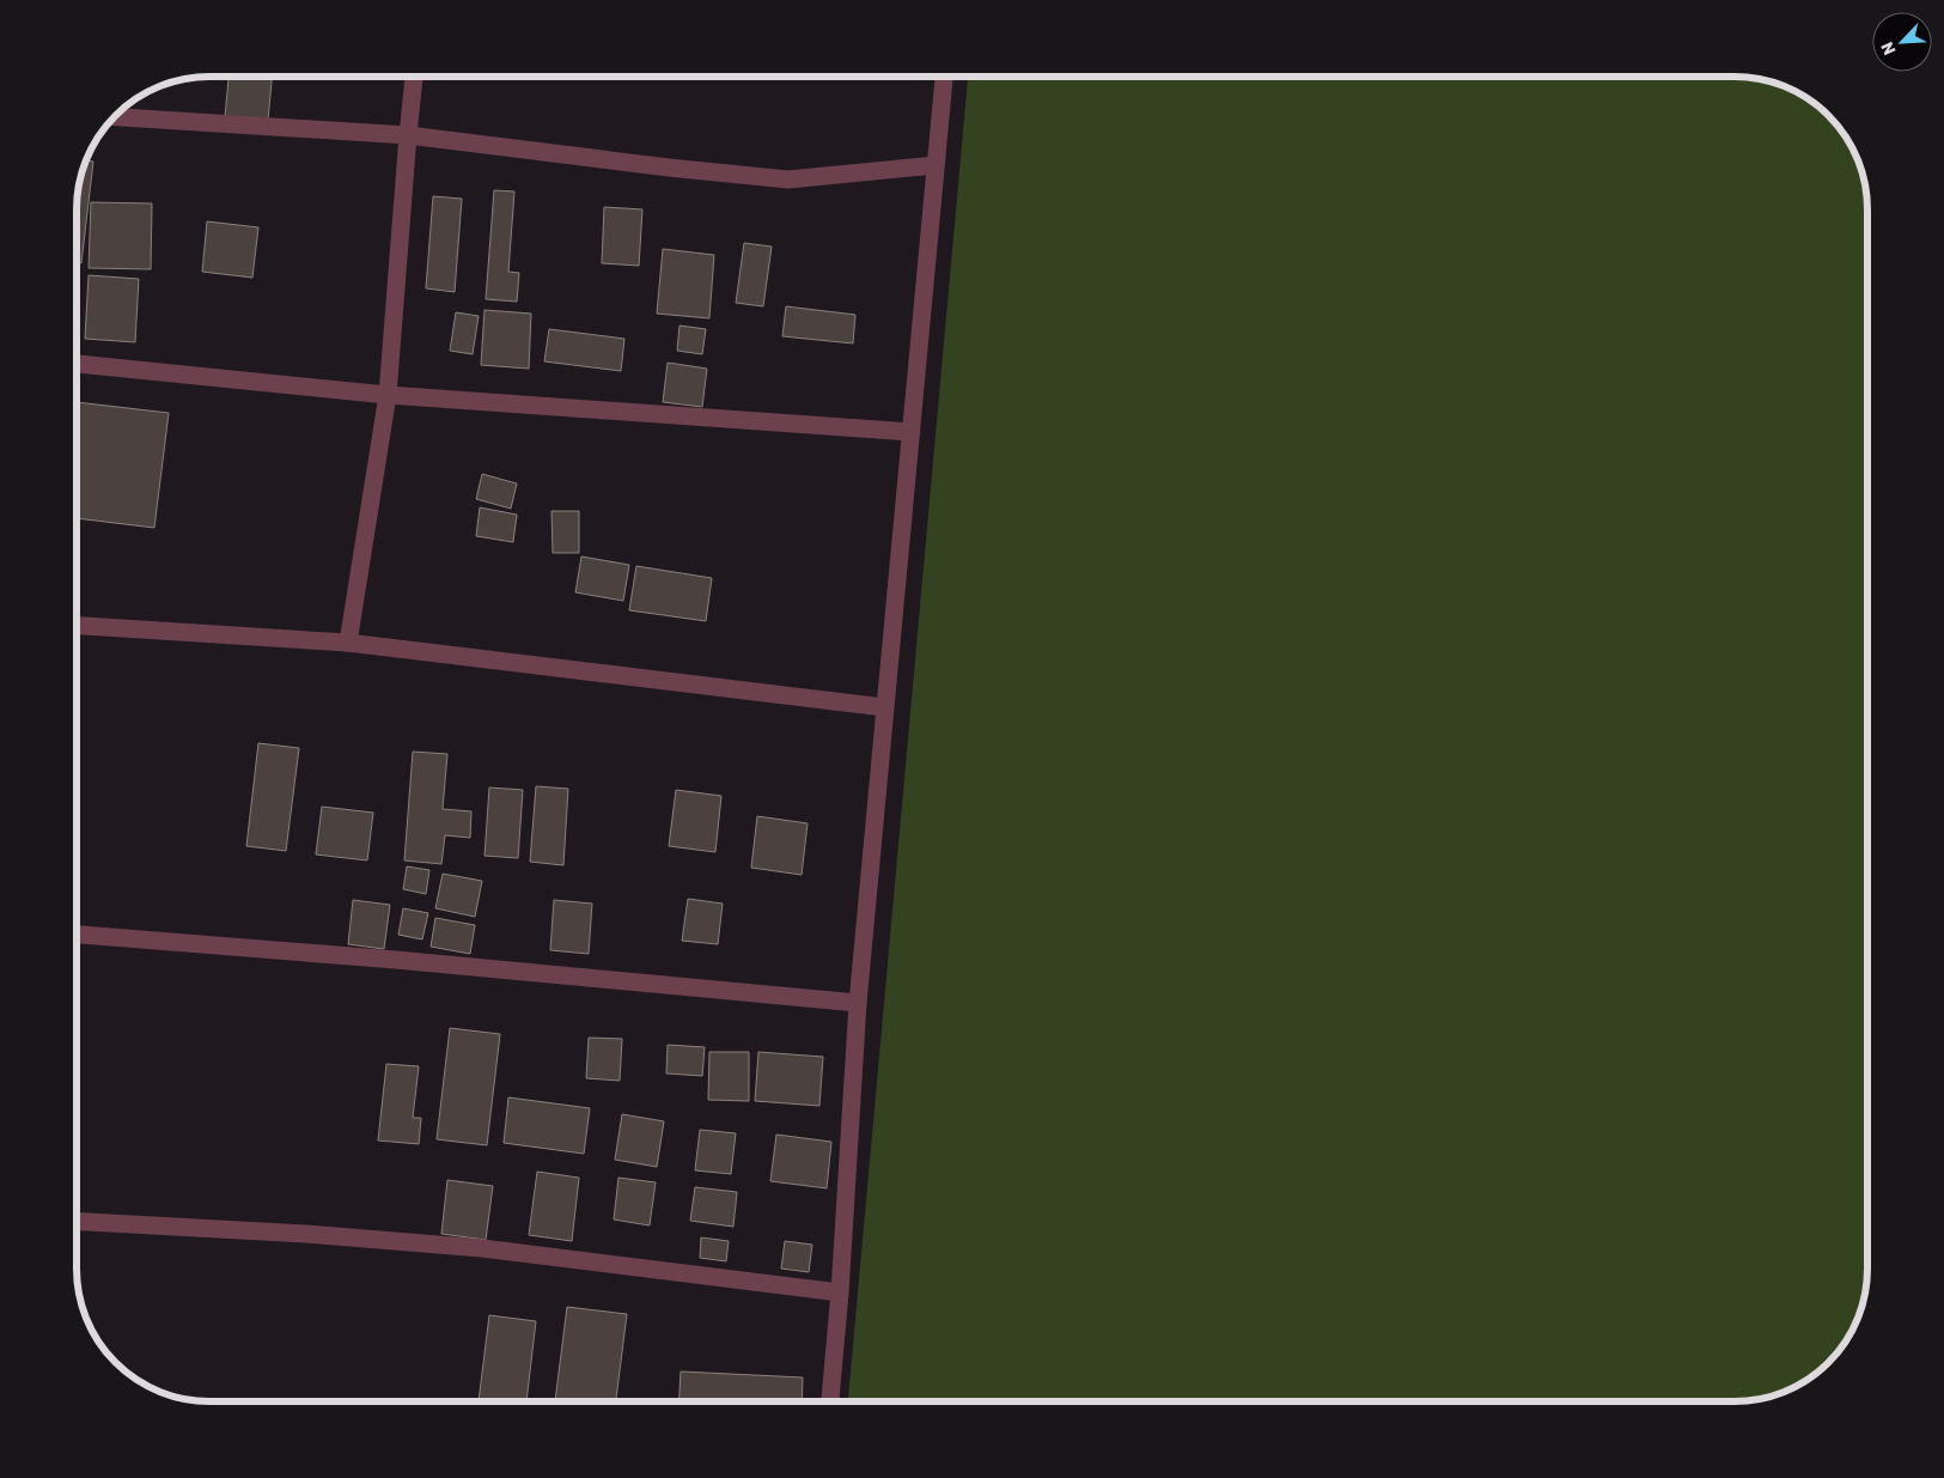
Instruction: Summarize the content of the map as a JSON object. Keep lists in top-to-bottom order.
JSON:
{
  "north": "bottom left"
}
